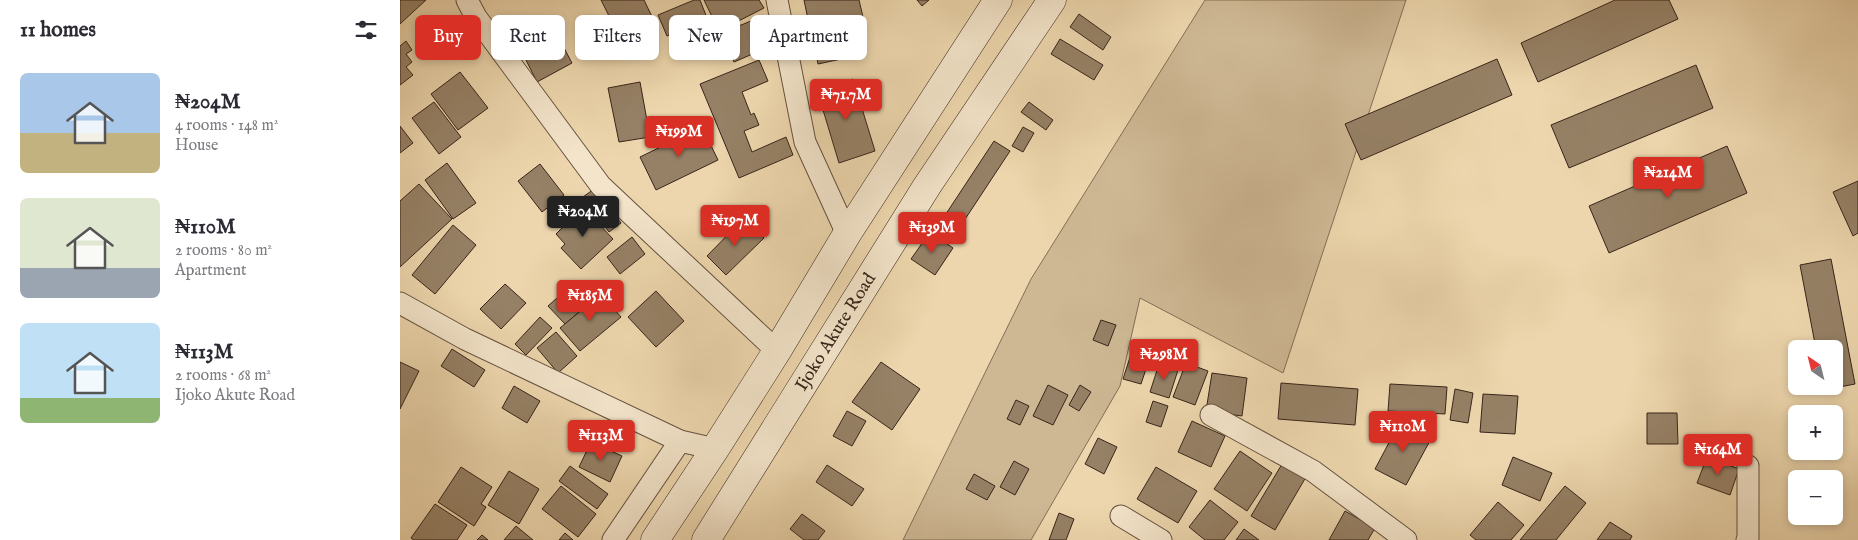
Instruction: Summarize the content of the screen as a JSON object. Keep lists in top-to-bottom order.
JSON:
{
  "streets": {
    "main road": ["Ijoko Akute Road"]
  },
  "north": "top left",
  "page": {
    "heading": "11 homes",
    "chip": [
      "Buy",
      "Rent",
      "Filters",
      "New",
      "Apartment"
    ],
    "list": [
      {
        "name": "₦204M",
        "note": "4 rooms · 148 m² · House"
      },
      {
        "name": "₦110M",
        "note": "2 rooms · 80 m² · Apartment"
      },
      {
        "name": "₦113M",
        "note": "2 rooms · 68 m² · Ijoko Akute Road"
      }
    ],
    "price": [
      "₦71.7M",
      "₦199M",
      "₦214M",
      "₦204M",
      "₦197M",
      "₦139M",
      "₦185M",
      "₦298M",
      "₦110M",
      "₦113M",
      "₦164M"
    ],
    "map_buttons": ["+", "−"]
  }
}
